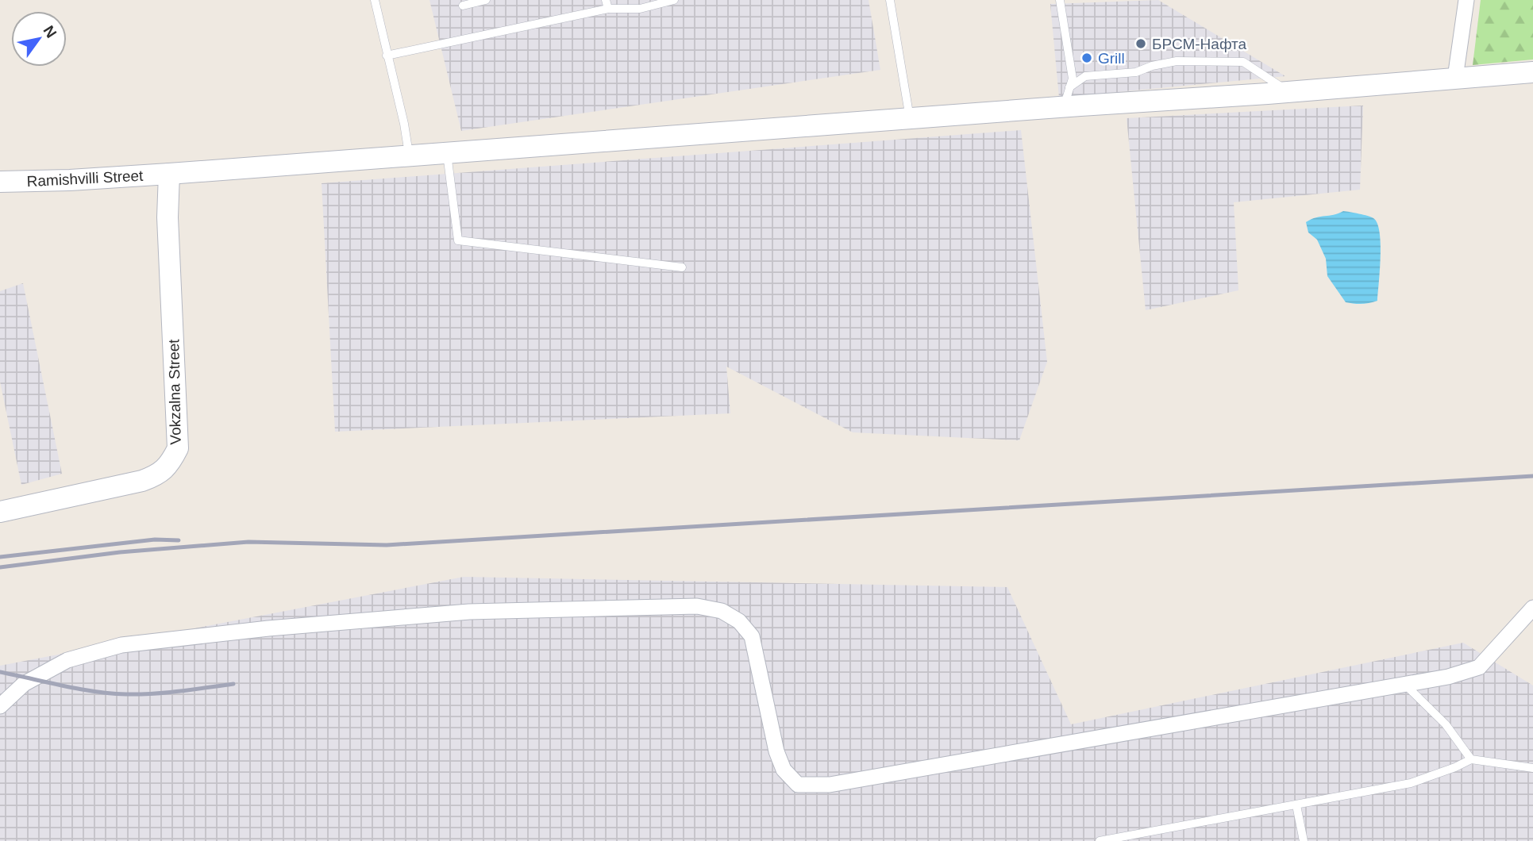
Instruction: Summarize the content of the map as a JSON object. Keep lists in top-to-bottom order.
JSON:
{
  "streets": {
    "main road": ["Ramishvilli Street", "Vokzalna Street"]
  },
  "crossings": [
    ["Ramishvilli Street", "Vokzalna Street"]
  ],
  "places": ["БРСМ-Нафта", "Grill"],
  "north": "top right"
}
